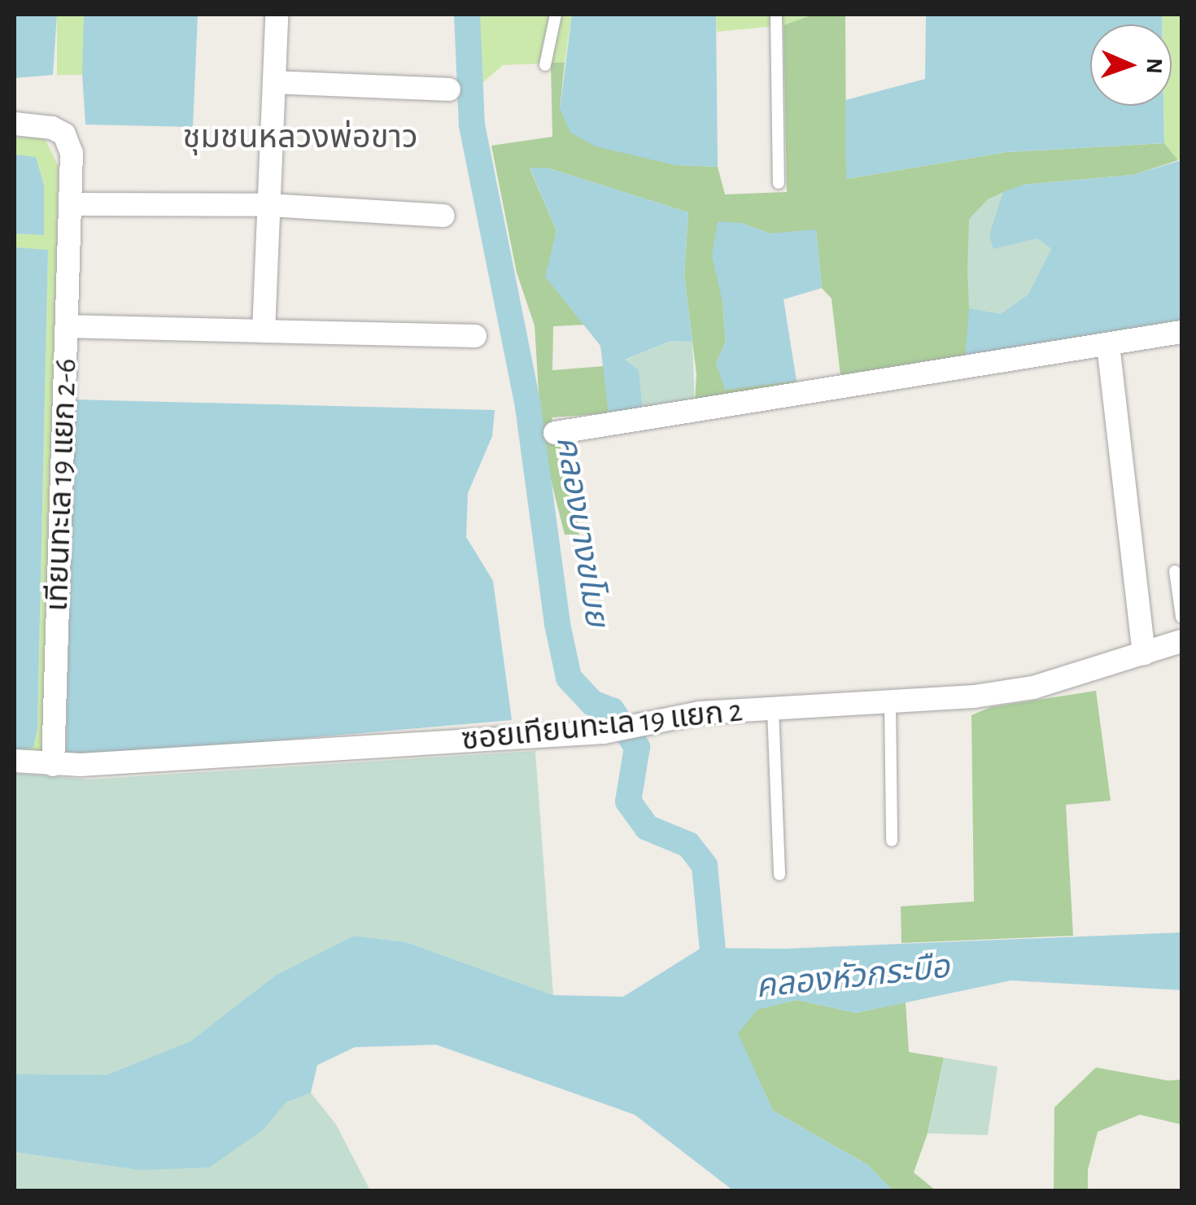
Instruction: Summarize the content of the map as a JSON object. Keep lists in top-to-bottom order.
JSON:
{
  "streets": {
    "street": ["เทียนทะเล 19 แยก 2-6", "ซอยเทียนทะเล 19 แยก 2"]
  },
  "crossings": [
    ["เทียนทะเล 19 แยก 2-6", "ซอยเทียนทะเล 19 แยก 2"]
  ],
  "districts": ["ชุมชนหลวงพ่อขาว"],
  "water": ["คลองบางขโมย", "คลองหัวกระบือ"],
  "north": "right"
}
